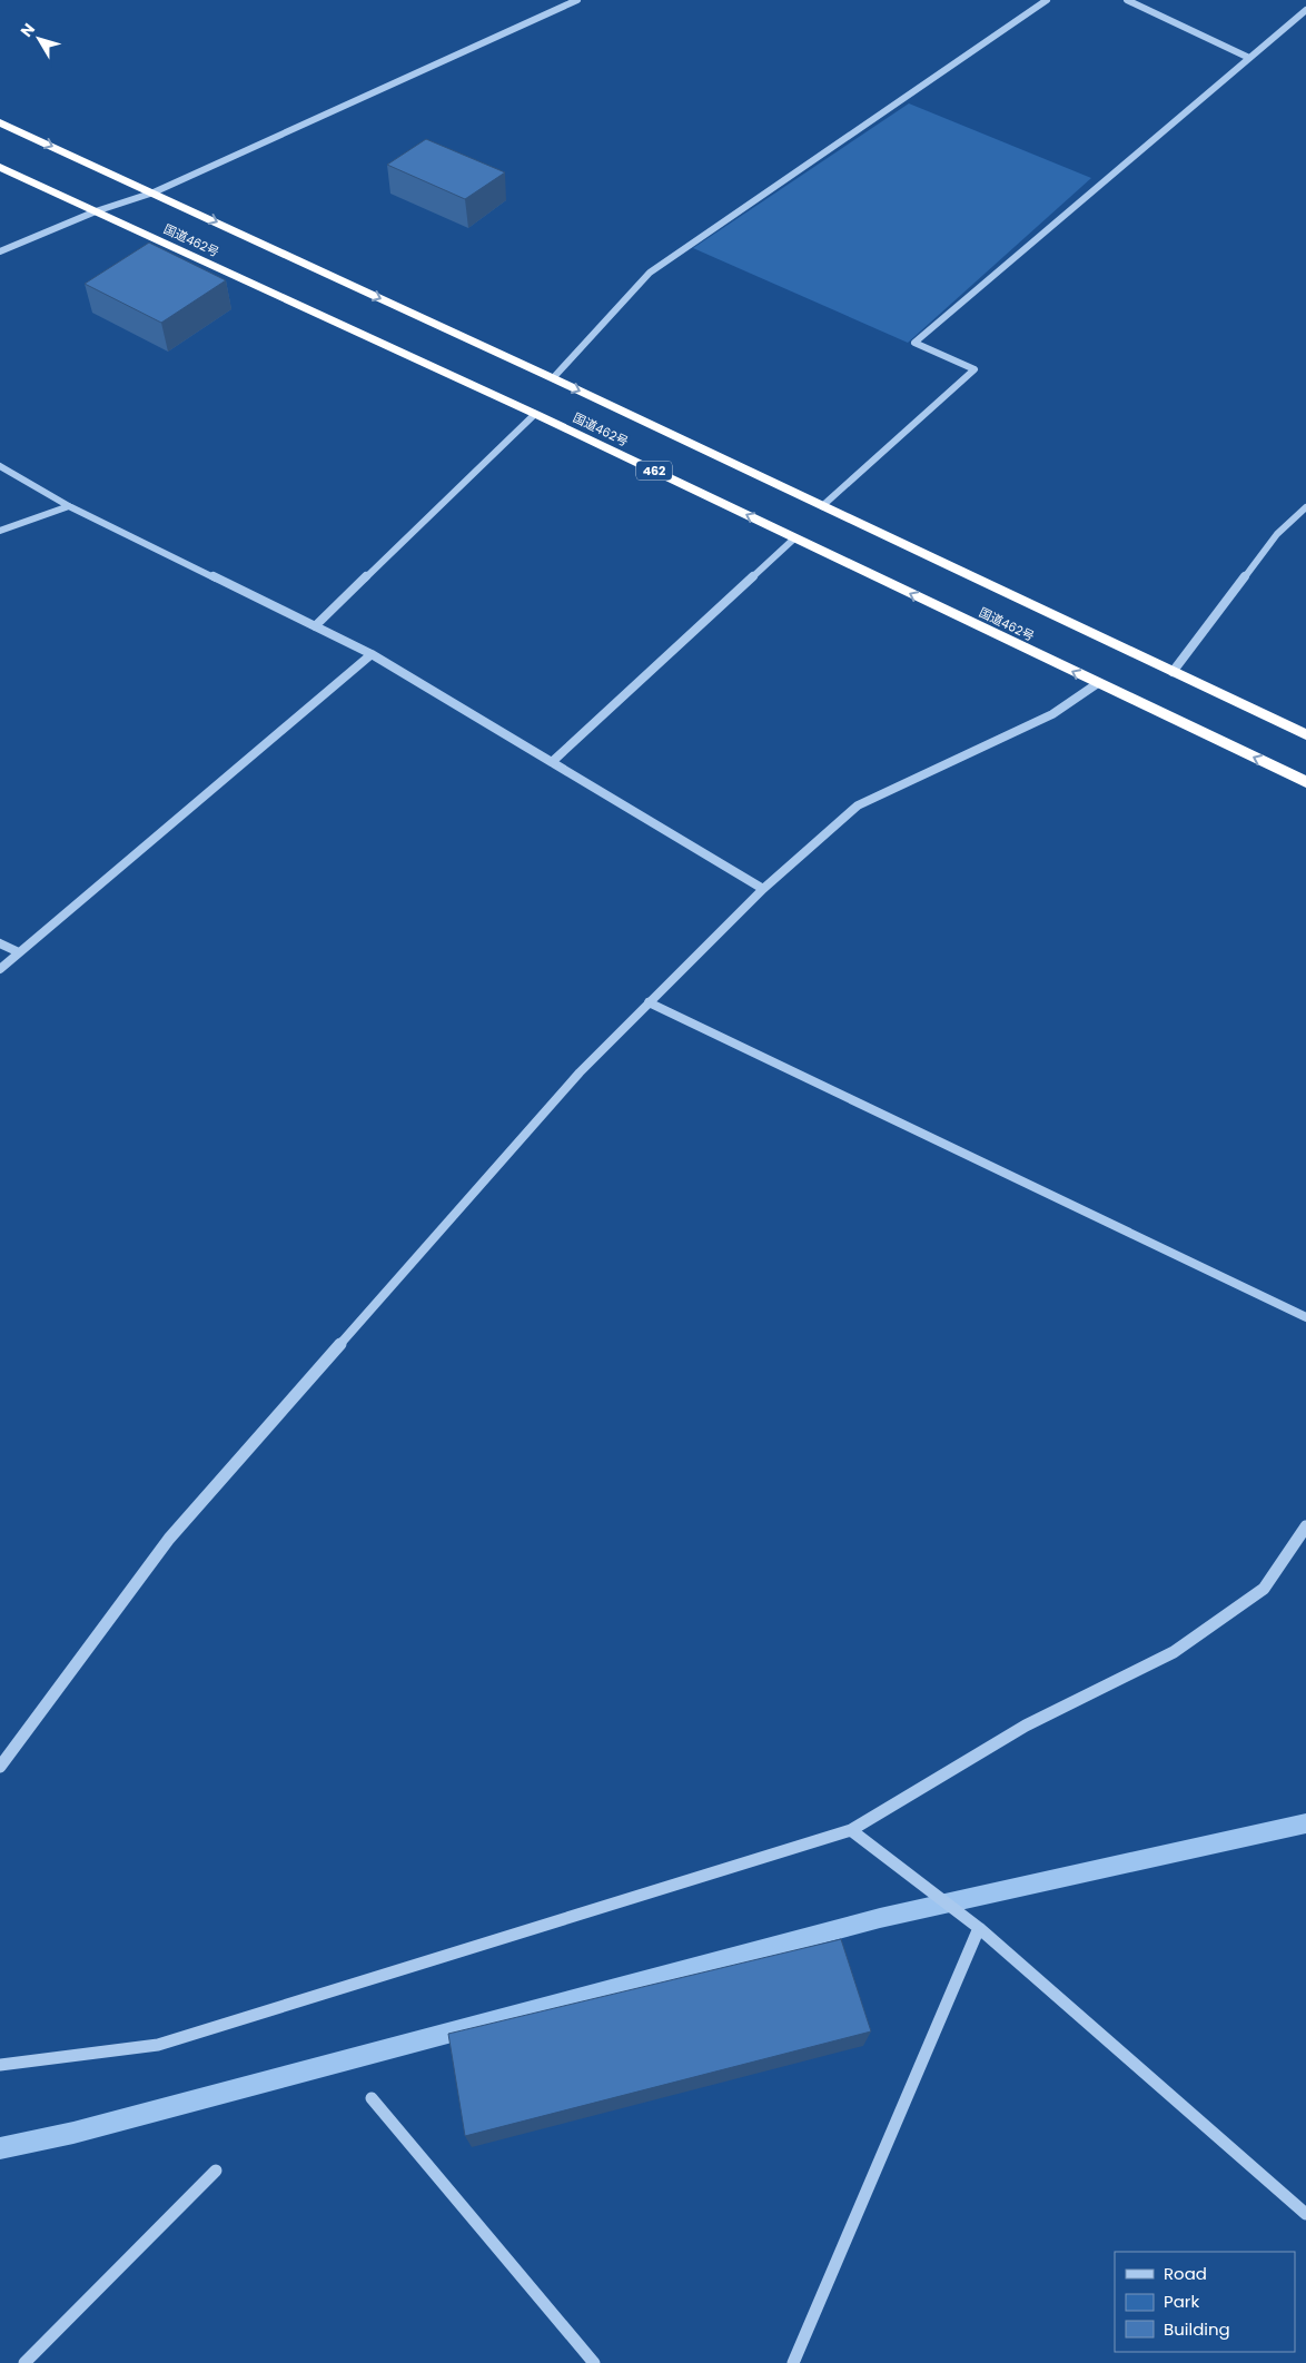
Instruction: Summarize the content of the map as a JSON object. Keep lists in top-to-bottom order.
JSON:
{
  "streets": {
    "highway": ["国道462号", "462"]
  },
  "legend": ["Road", "Park", "Building"],
  "north": "top left"
}
